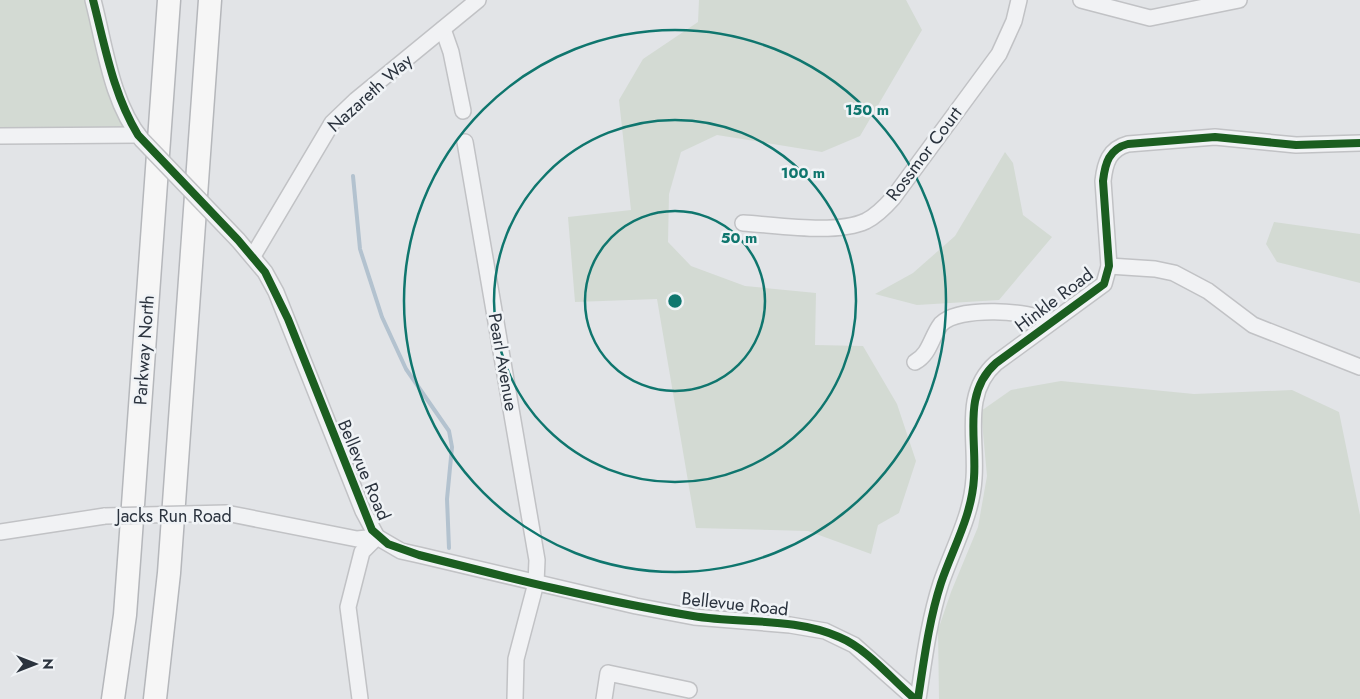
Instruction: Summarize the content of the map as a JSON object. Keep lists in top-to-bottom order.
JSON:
{
  "streets": {
    "highway": ["Parkway North"],
    "street": [
      "Nazareth Way",
      "Rossmor Court",
      "Hinkle Road",
      "Pearl Avenue",
      "Bellevue Road",
      "Jacks Run Road"
    ]
  },
  "crossings": [
    ["Nazareth Way", "Bellevue Road"],
    ["Hinkle Road", "Bellevue Road"],
    ["Pearl Avenue", "Bellevue Road"],
    ["Bellevue Road", "Jacks Run Road"]
  ],
  "north": "right",
  "rings": ["150 m", "100 m", "50 m"]
}
